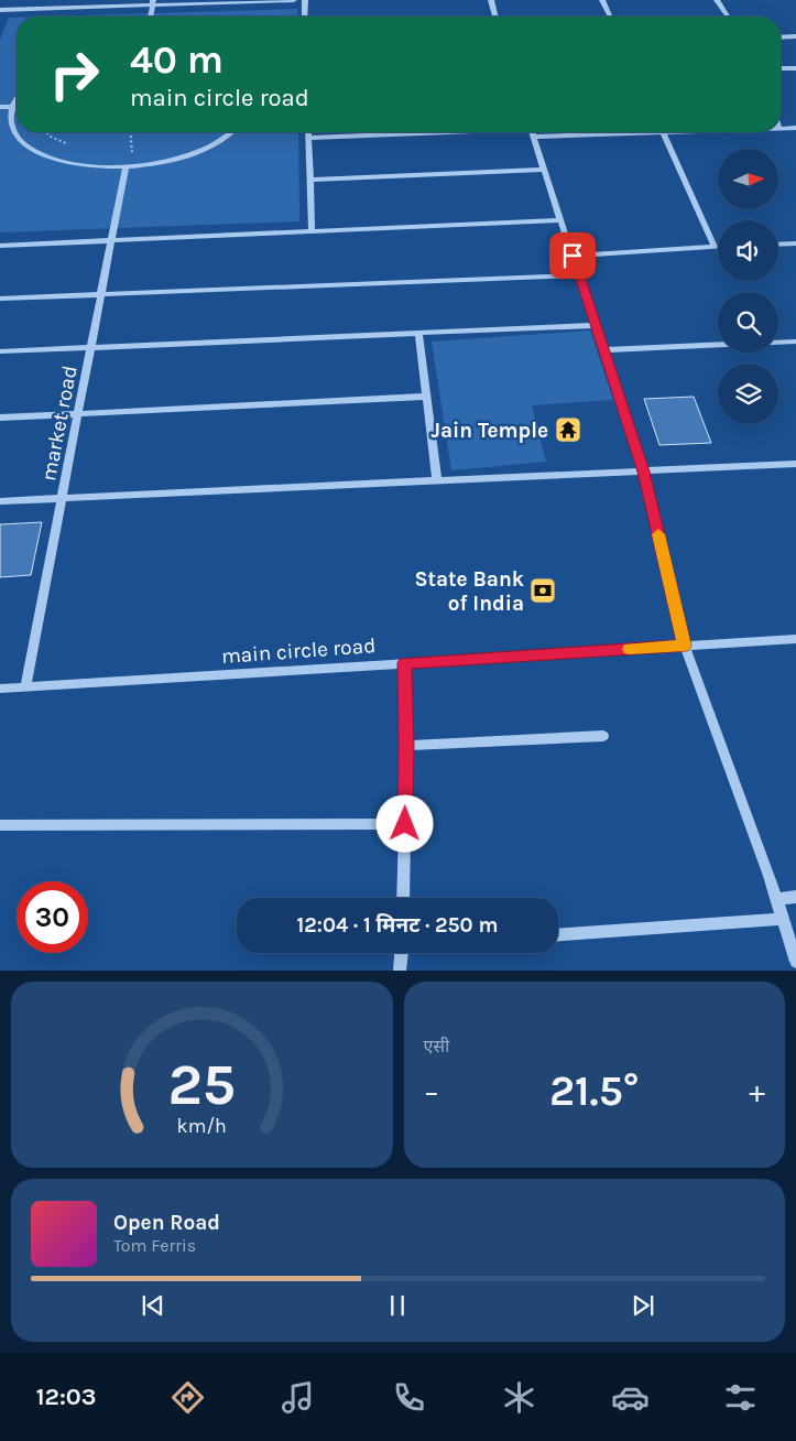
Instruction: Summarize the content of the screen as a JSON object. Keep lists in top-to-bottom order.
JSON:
{
  "streets": {
    "street": ["market road", "main circle road"]
  },
  "crossings": [
    ["market road", "main circle road"]
  ],
  "places": {
    "temple": ["Jain Temple"],
    "bank": ["State Bank of India"]
  },
  "north": "right",
  "page": {
    "turn": ["40 m", "main circle road"],
    "limit": "30",
    "trip": "12:04 · 1 मिनट · 250 m",
    "tile": "एसी",
    "heat": ["−", "21.5°", "+"],
    "song": ["Open Road", "Tom Ferris"],
    "tabs": "12:03",
    "gauge": ["25", "km/h"]
  }
}
